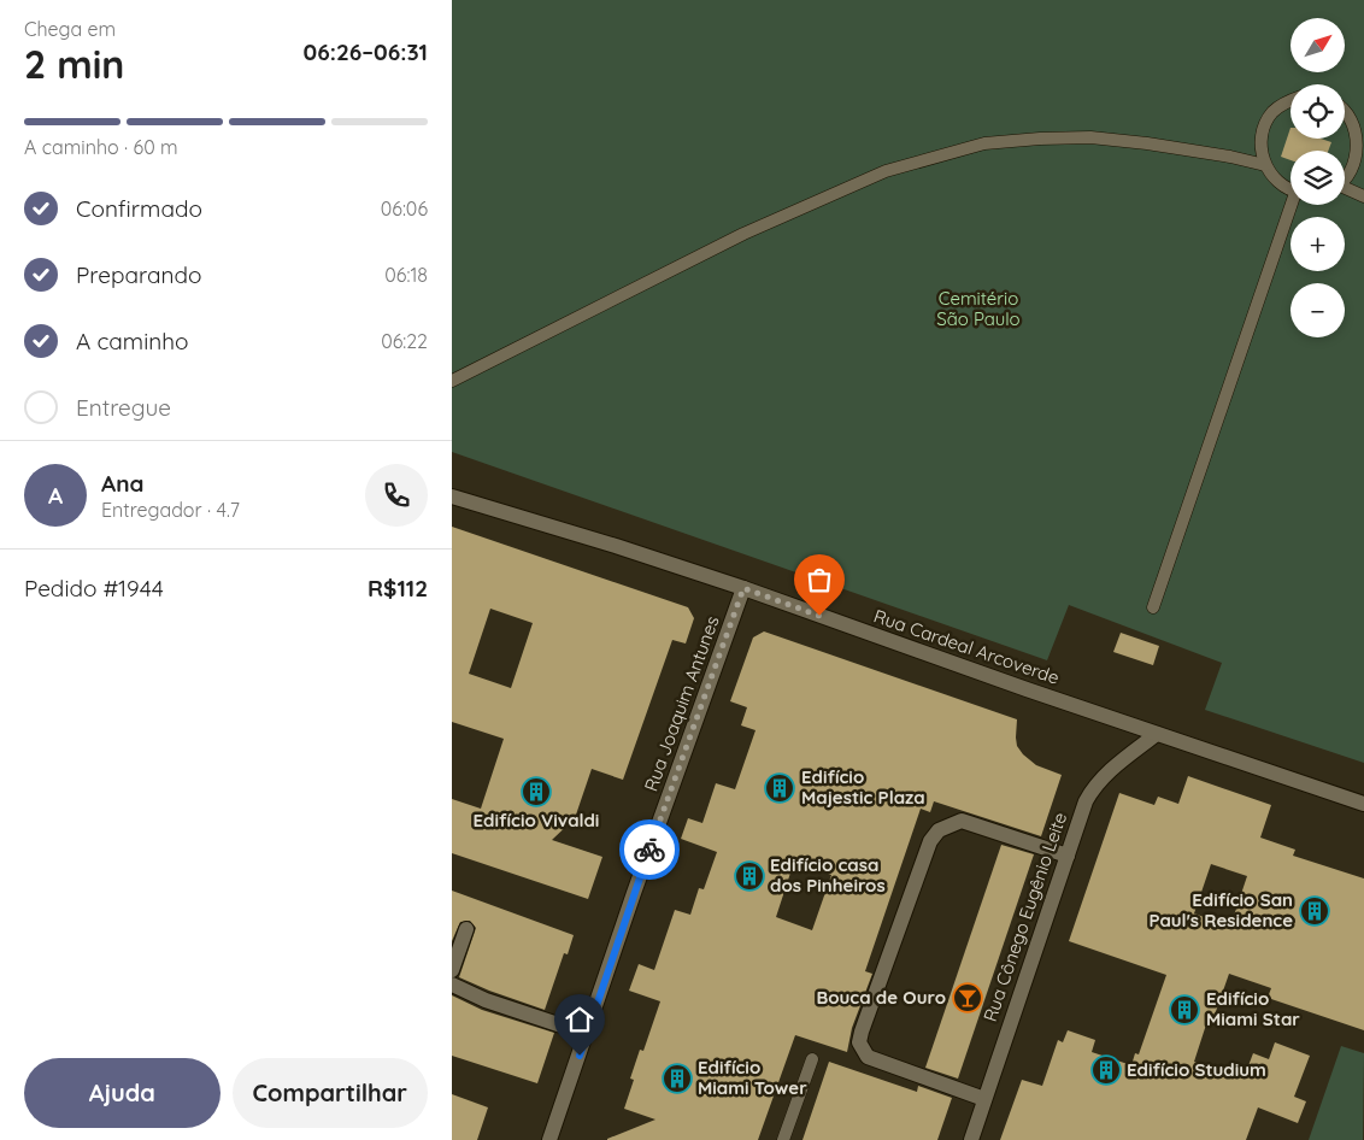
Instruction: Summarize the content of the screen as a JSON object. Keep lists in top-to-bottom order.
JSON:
{
  "streets": {
    "street": ["Rua Cardeal Arcoverde", "Rua Joaquim Antunes", "Rua Cônego Eugênio Leite"]
  },
  "crossings": [
    ["Rua Cardeal Arcoverde", "Rua Joaquim Antunes"],
    ["Rua Cardeal Arcoverde", "Rua Cônego Eugênio Leite"]
  ],
  "parks": ["Cemitério São Paulo"],
  "places": {
    "building": [
      "Edifício Majestic Plaza",
      "Edifício Vivaldi",
      "Edifício casa dos Pinheiros",
      "Edifício San Paul's Residence",
      "Edifício Miami Star",
      "Edifício Studium",
      "Edifício Miami Tower"
    ],
    "bar": ["Bouca de Ouro"]
  },
  "north": "top right",
  "page": {
    "heading": ["2 min", "Chega em", "06:26–06:31"],
    "panel": [
      "Ana",
      "Entregador · 4.7",
      "Pedido #1944",
      "R$112"
    ],
    "map_buttons": ["+", "−"],
    "bar": "A caminho · 60 m",
    "list": [
      ["Confirmado", "06:06"],
      ["Preparando", "06:18"],
      ["A caminho", "06:22"],
      "Entregue"
    ],
    "round": "A",
    "buttons": ["Ajuda", "Compartilhar"]
  }
}
